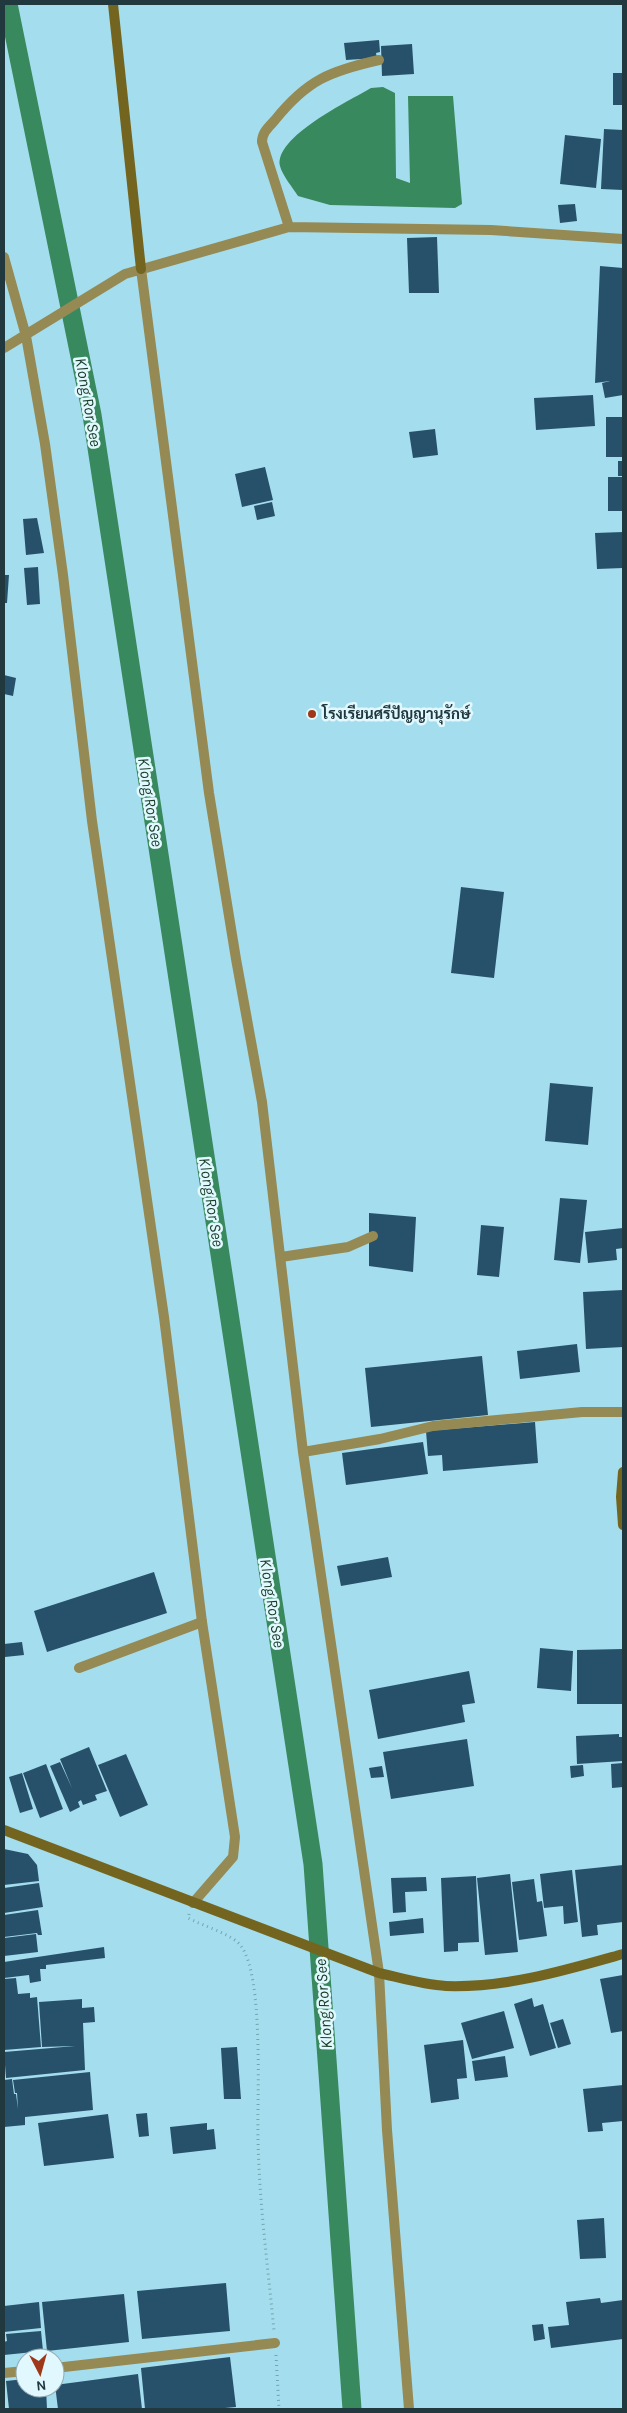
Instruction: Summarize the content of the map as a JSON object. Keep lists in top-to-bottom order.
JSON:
{
  "water": ["Klong Ror See"],
  "places": ["โรงเรียนศรีปัญญานุรักษ์"],
  "north": "bottom"
}
